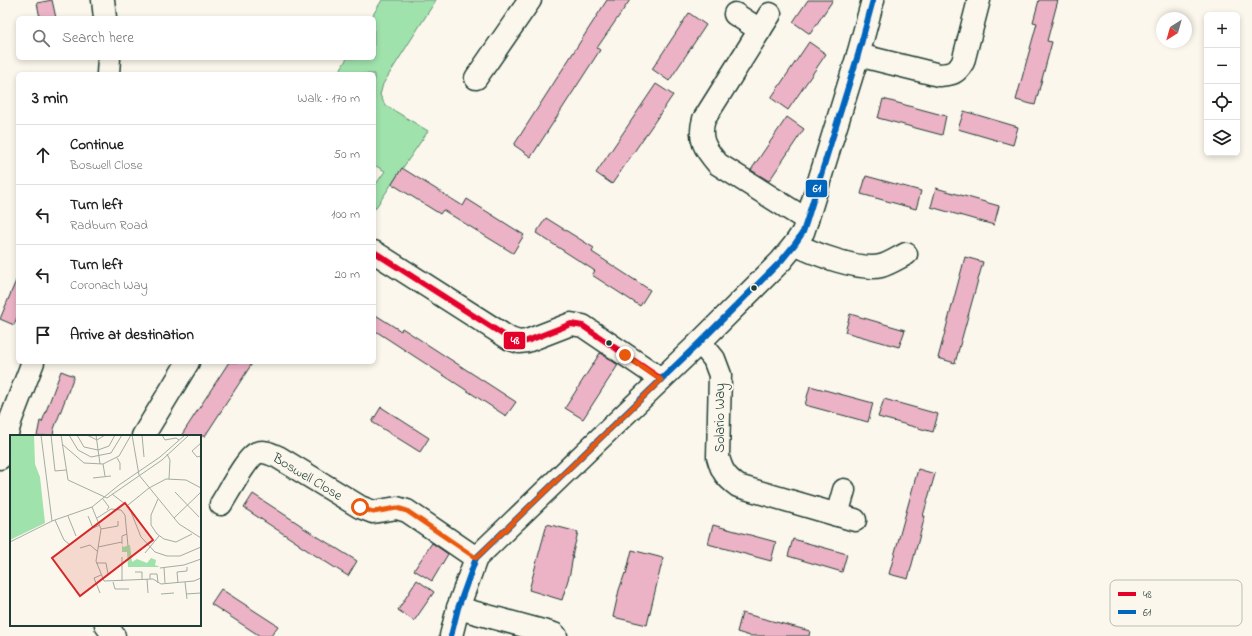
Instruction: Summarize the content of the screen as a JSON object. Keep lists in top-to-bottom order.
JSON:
{
  "streets": {
    "street": ["Solario Way", "Boswell Close"]
  },
  "lines": ["transit line 61", "transit line 48"],
  "legend": ["48", "61"],
  "north": "bottom left",
  "page": {
    "map_buttons": ["+", "−"],
    "search": "Search here",
    "heading": ["3 min", "Walk · 170 m"],
    "list": [
      ["Continue", "Boswell Close", "50 m"],
      ["Turn left", "Radburn Road", "100 m"],
      ["Turn left", "Coronach Way", "20 m"],
      "Arrive at destination"
    ]
  }
}
